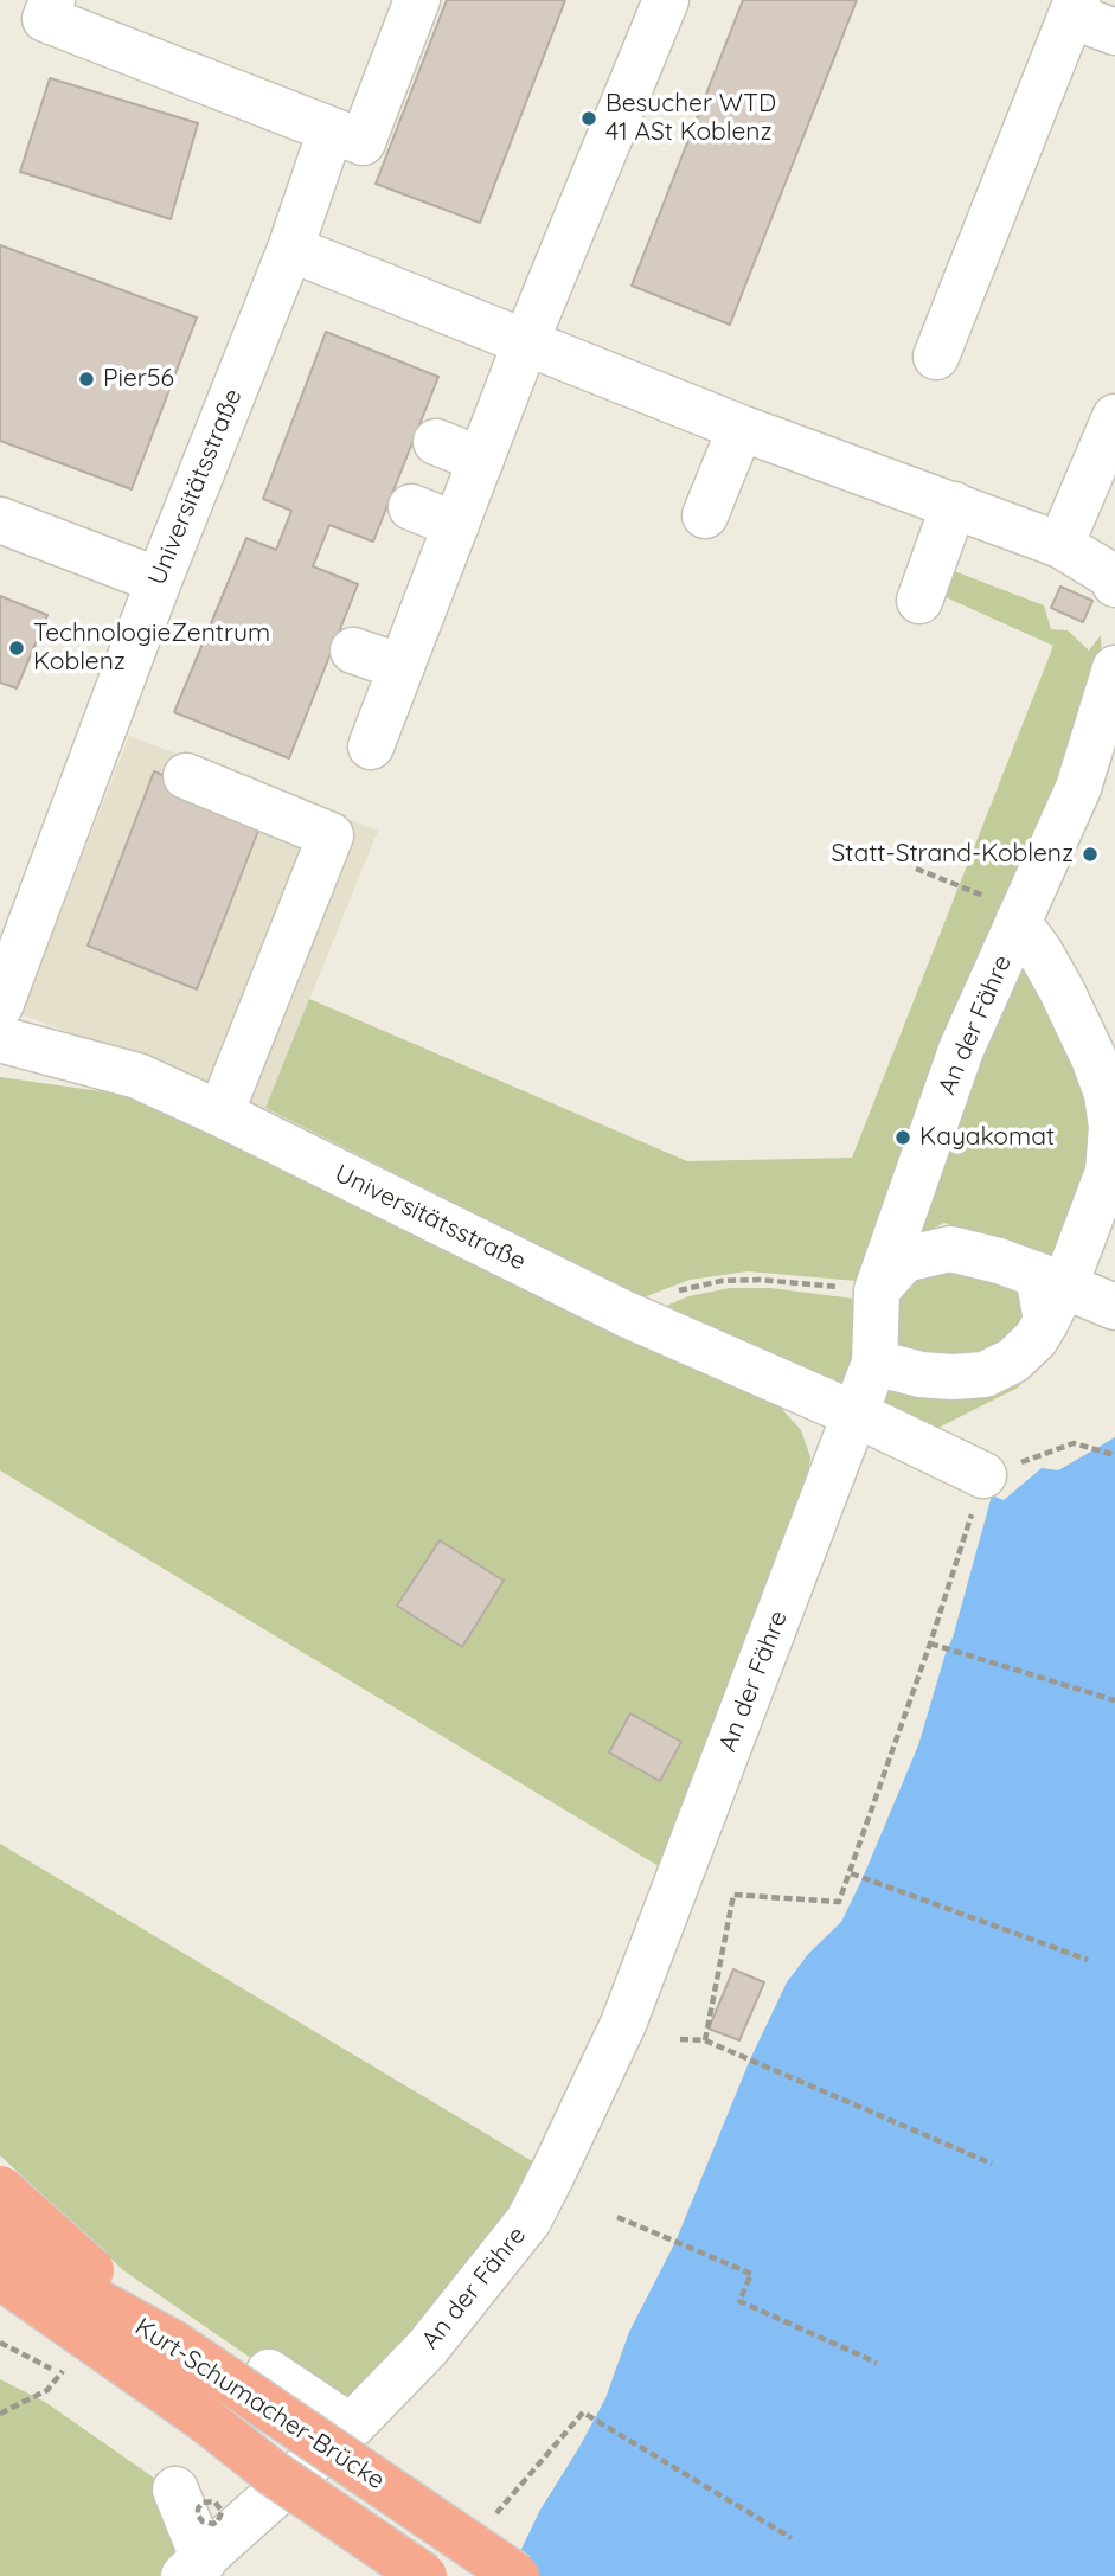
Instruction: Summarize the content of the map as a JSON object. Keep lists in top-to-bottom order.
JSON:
{
  "streets": {
    "main road": ["Kurt-Schumacher-Brücke"],
    "street": ["Universitätsstraße", "An der Fähre"]
  },
  "crossings": [
    ["Universitätsstraße", "An der Fähre"]
  ],
  "places": [
    "Besucher WTD 41 ASt Koblenz",
    "Pier56",
    "TechnologieZentrum Koblenz",
    "Statt-Strand-Koblenz",
    "Kayakomat"
  ]
}
